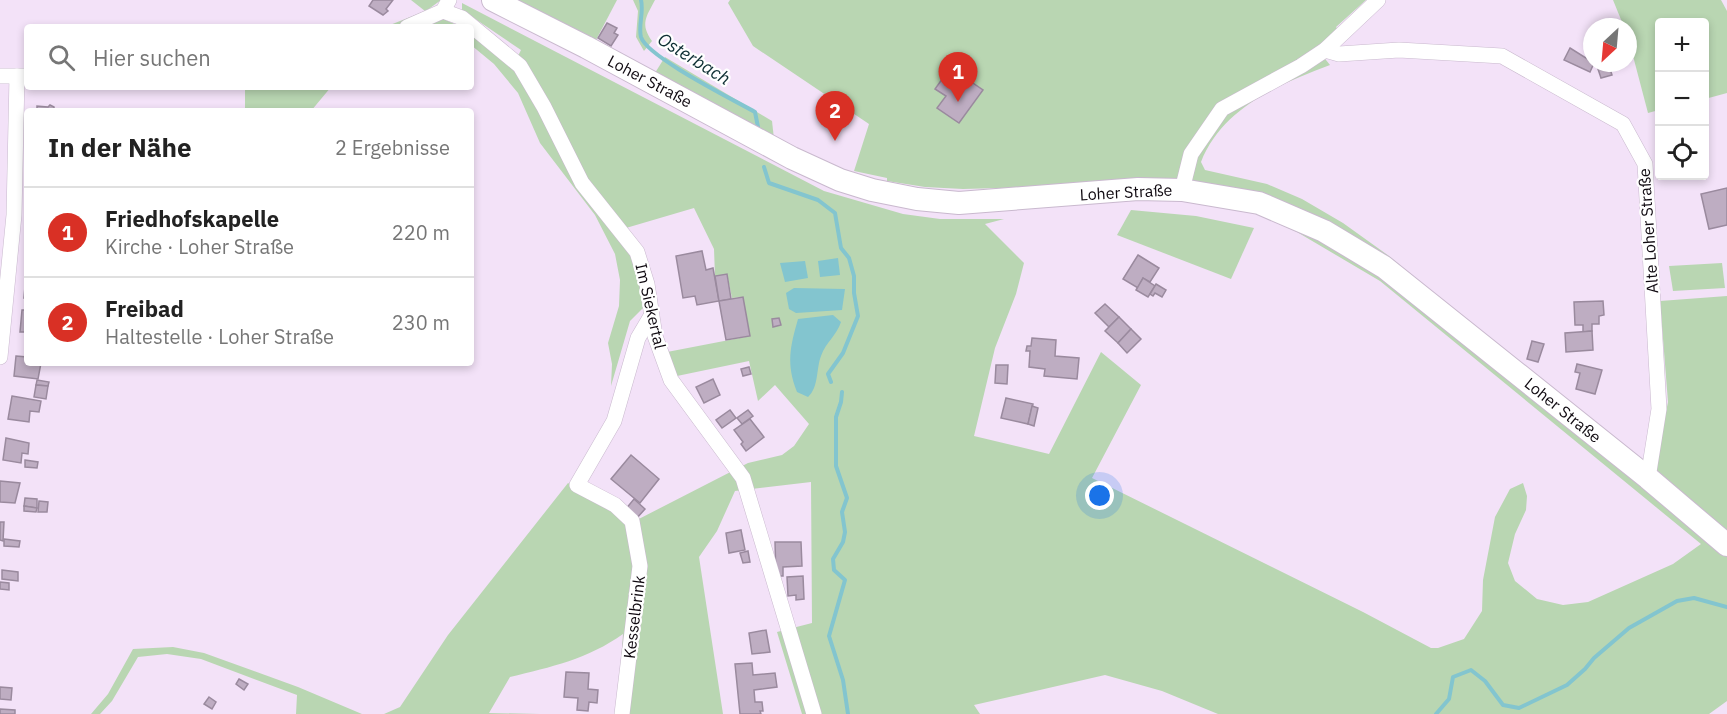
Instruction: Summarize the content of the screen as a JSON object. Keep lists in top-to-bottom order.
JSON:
{
  "streets": {
    "street": [
      "Loher Straße",
      "Alte Loher Straße",
      "Im Siekertal",
      "Kesselbrink"
    ]
  },
  "crossings": [
    ["Loher Straße", "Alte Loher Straße"],
    ["Im Siekertal", "Kesselbrink"]
  ],
  "water": ["Osterbach"],
  "north": "bottom left",
  "page": {
    "map_buttons": ["+", "−"],
    "search": "Hier suchen",
    "pins": ["1", "2"],
    "heading": ["In der Nähe", "2 Ergebnisse"],
    "list": [
      {
        "mark": "1",
        "name": "Friedhofskapelle",
        "note": "Kirche · Loher Straße",
        "value": "220 m"
      },
      {
        "mark": "2",
        "name": "Freibad",
        "note": "Haltestelle · Loher Straße",
        "value": "230 m"
      }
    ]
  }
}
